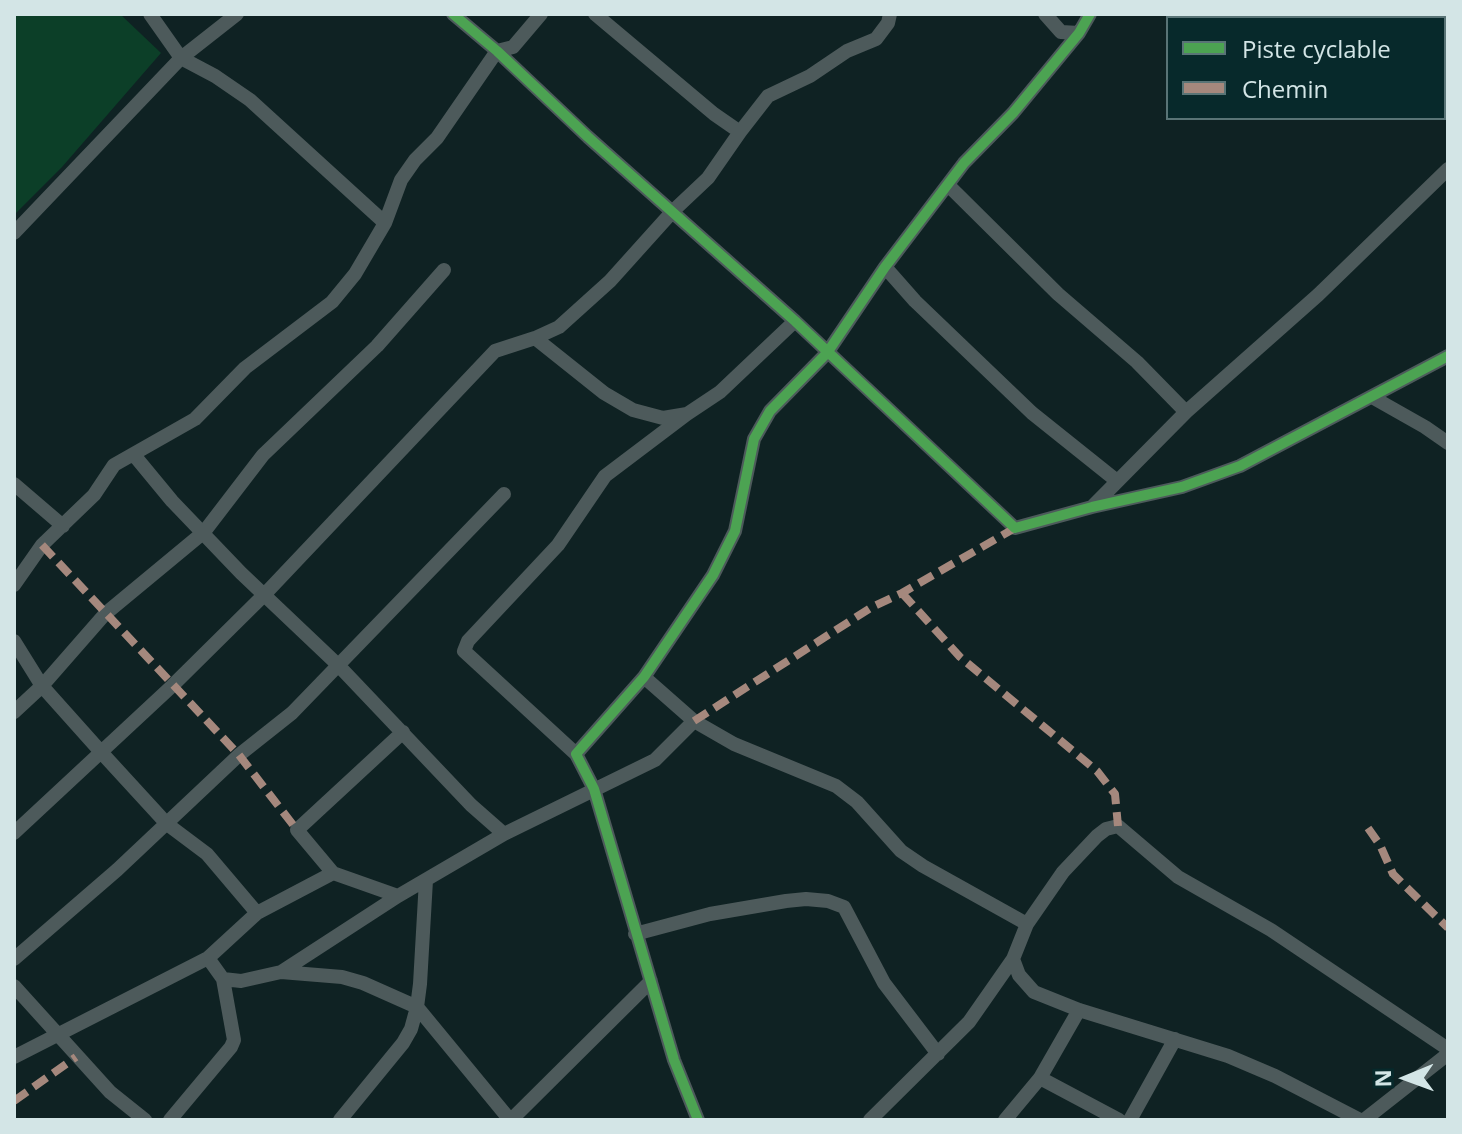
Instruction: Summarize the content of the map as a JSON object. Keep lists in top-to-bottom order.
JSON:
{
  "legend": ["Piste cyclable", "Chemin"],
  "north": "left"
}
